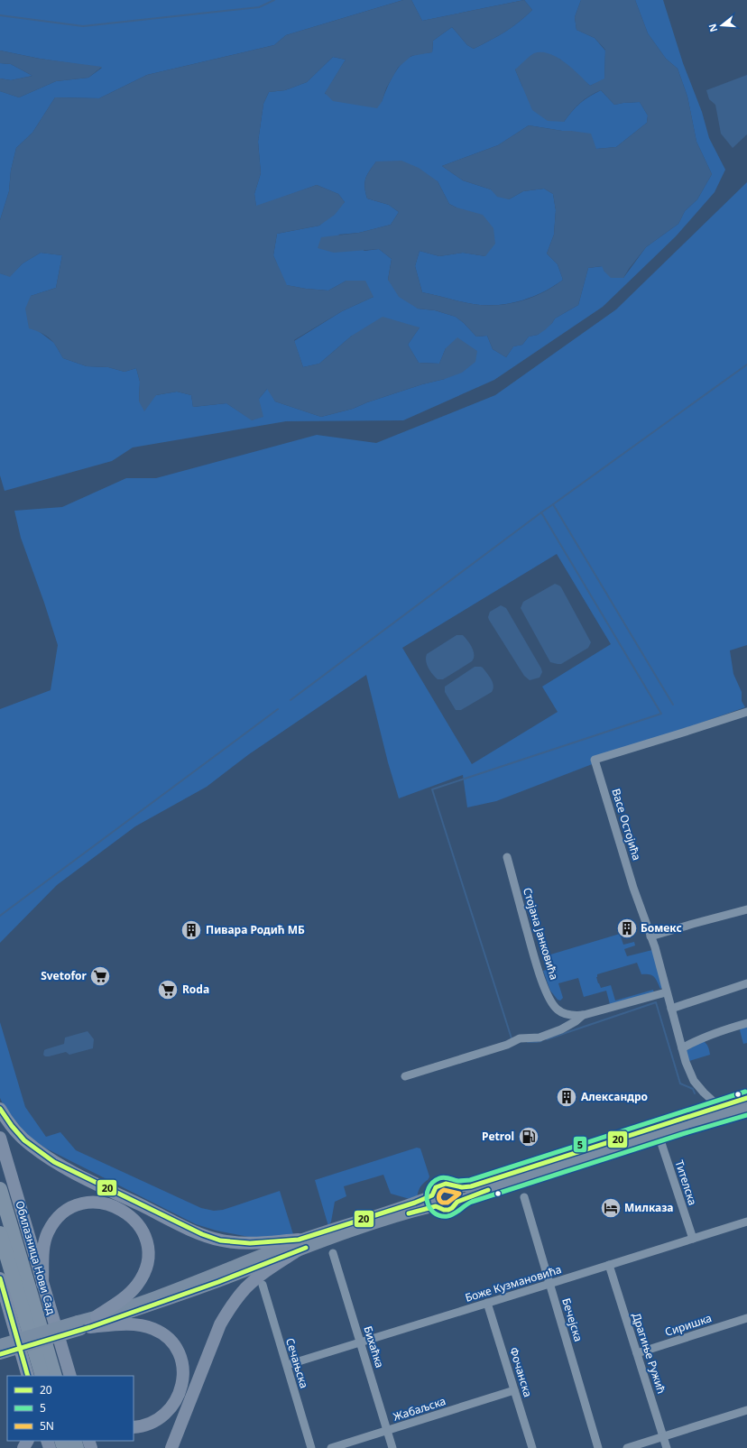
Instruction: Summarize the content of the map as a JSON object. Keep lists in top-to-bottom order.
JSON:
{
  "streets": {
    "main road": ["Обилазница Нови Сад"],
    "street": [
      "Васе Остојића",
      "Стојана Јанковића",
      "Тителска",
      "Боже Кузмановића",
      "Бечејска",
      "Сиришка",
      "Бихаћка",
      "Драгиње Ружић",
      "Сечањска",
      "Фочанска",
      "Жабаљска"
    ]
  },
  "crossings": [
    ["Васе Остојића", "Стојана Јанковића"],
    ["Тителска", "Боже Кузмановића"],
    ["Боже Кузмановића", "Бечејска"],
    ["Боже Кузмановића", "Бихаћка"],
    ["Боже Кузмановића", "Драгиње Ружић"],
    ["Боже Кузмановића", "Сечањска"],
    ["Боже Кузмановића", "Фочанска"],
    ["Сиришка", "Драгиње Ружић"],
    ["Бихаћка", "Жабаљска"],
    ["Фочанска", "Жабаљска"]
  ],
  "places": {
    "building": ["Бомекс", "Пивара Родић МБ", "Александро"],
    "supermarket": ["Svetofor", "Roda"],
    "fuel station": ["Petrol"],
    "hotel": ["Милказа"]
  },
  "lines": ["transit line 5", "transit line 20", "transit line 5N"],
  "legend": ["20", "5", "5N"],
  "north": "left"
}
